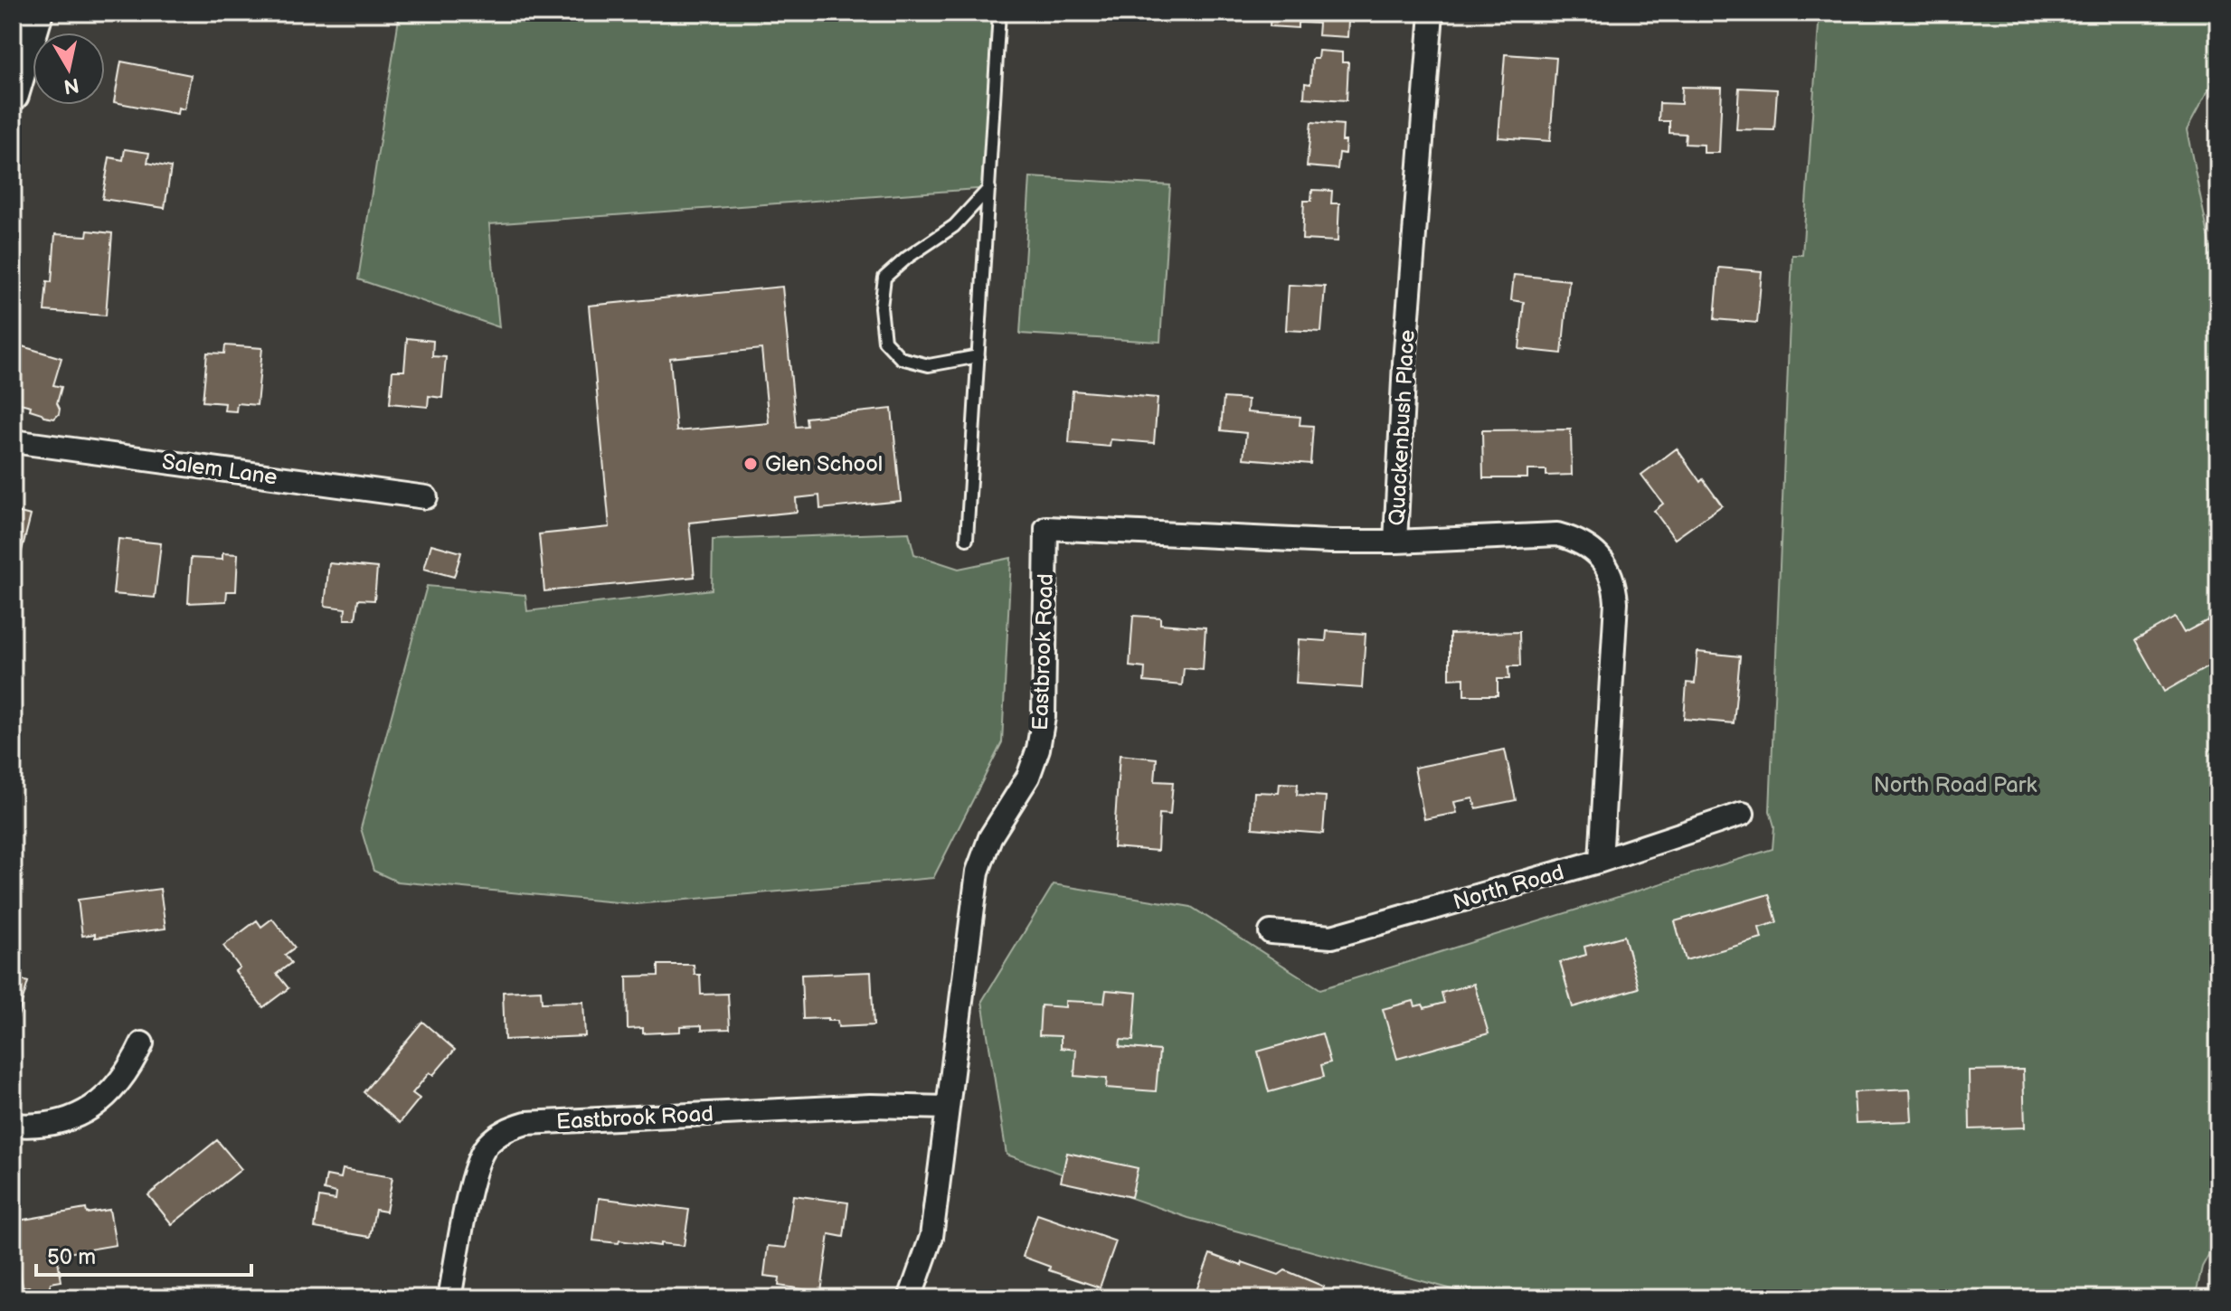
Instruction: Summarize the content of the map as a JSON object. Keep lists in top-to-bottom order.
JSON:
{
  "streets": {
    "street": [
      "Quackenbush Place",
      "Salem Lane",
      "Eastbrook Road",
      "North Road"
    ]
  },
  "crossings": [
    ["Quackenbush Place", "Eastbrook Road"],
    ["Quackenbush Place", "North Road"]
  ],
  "parks": ["North Road Park"],
  "places": ["Glen School"],
  "scale_bar": "50 m",
  "north": "bottom"
}
